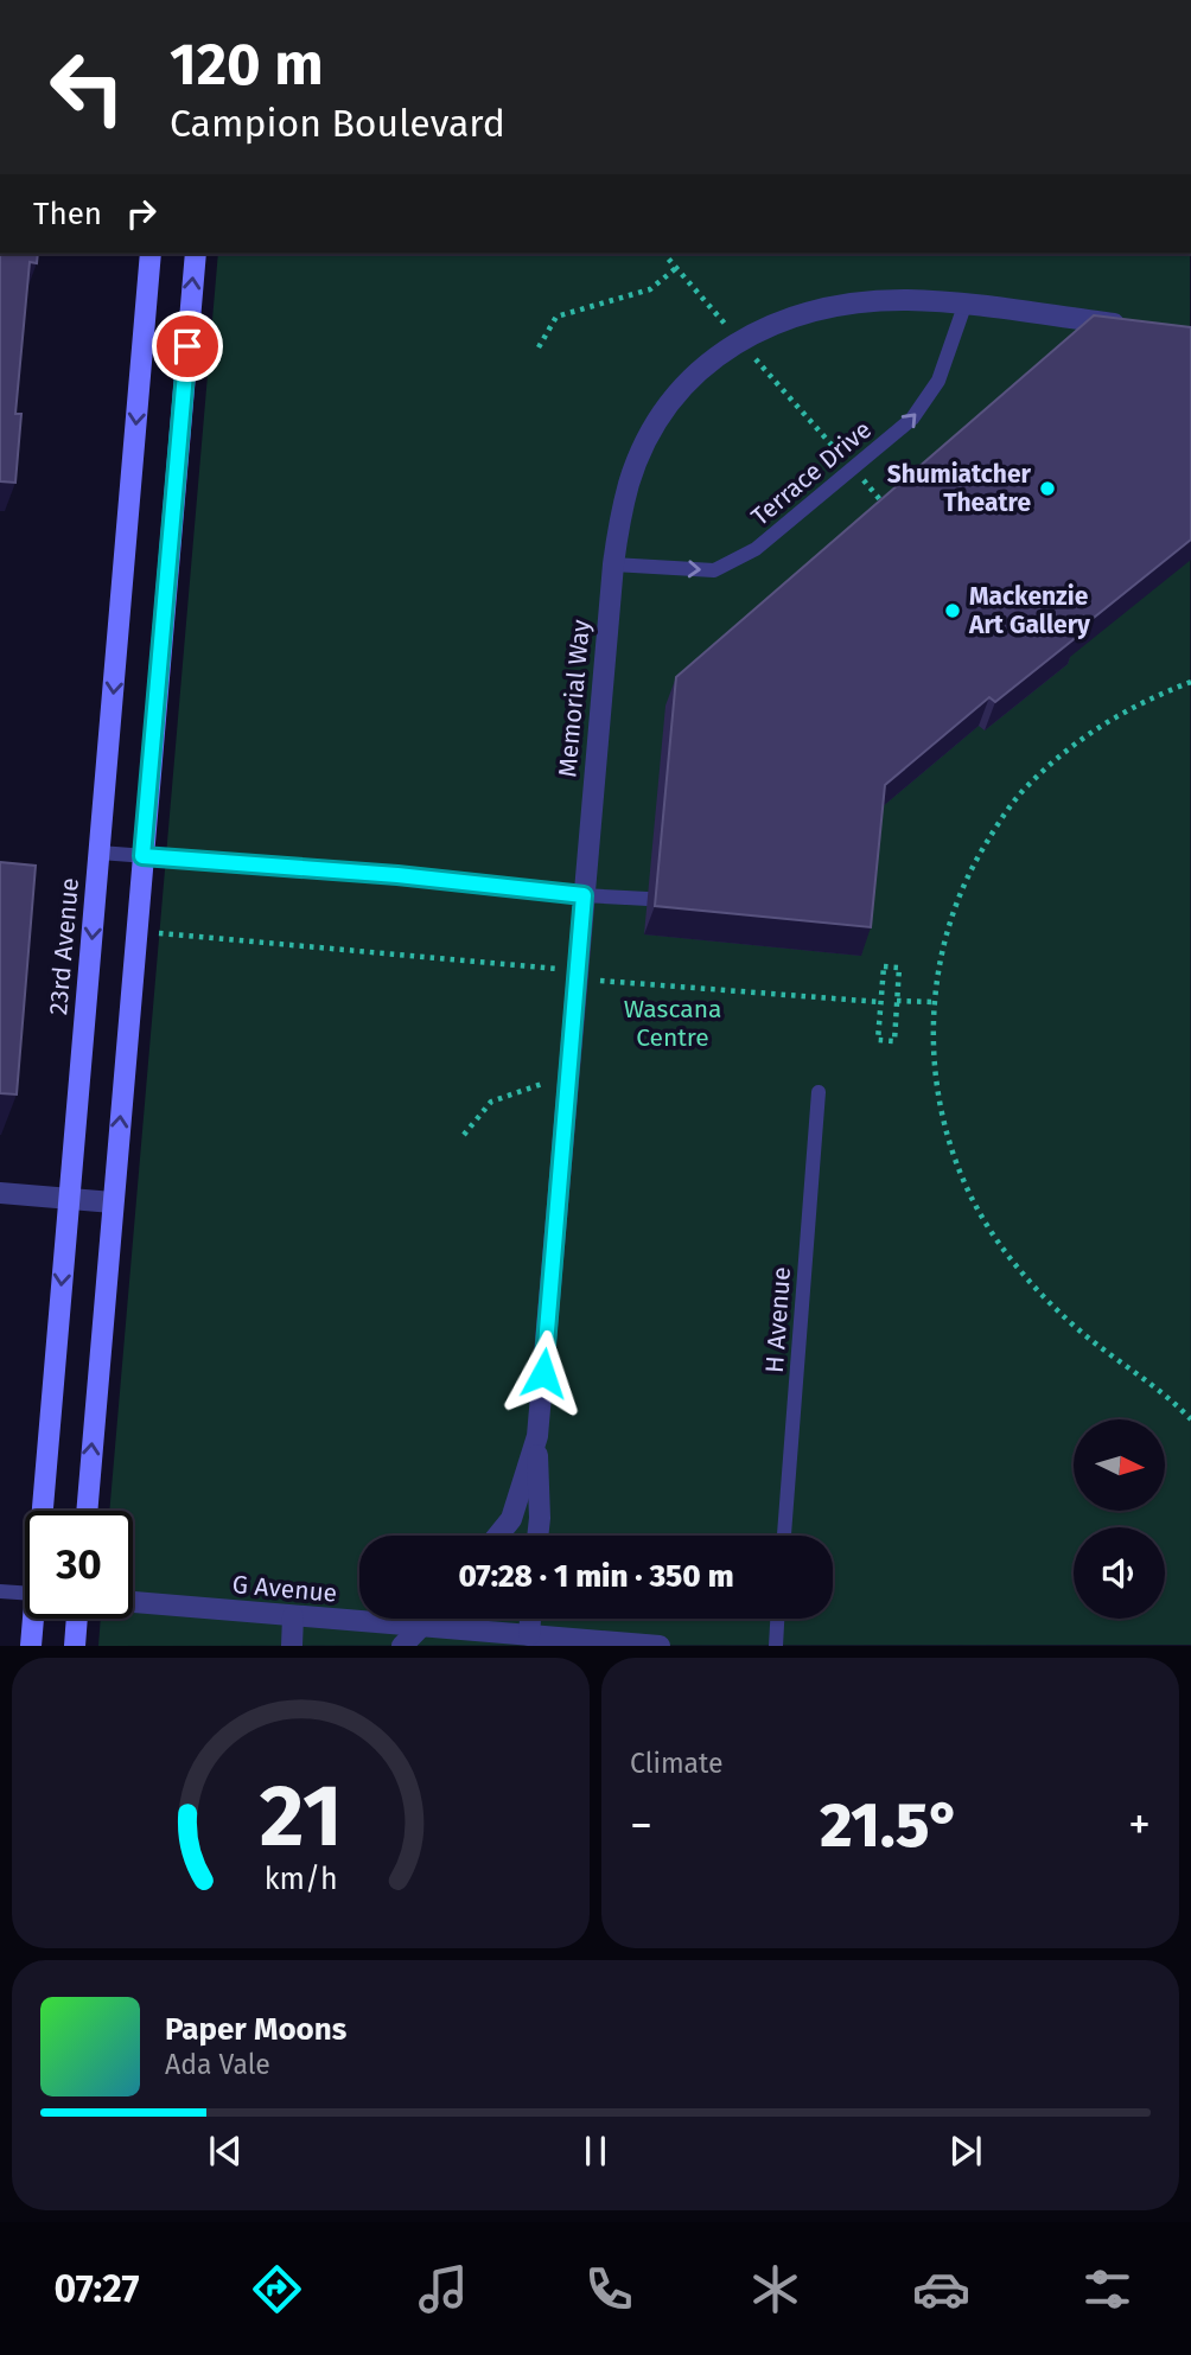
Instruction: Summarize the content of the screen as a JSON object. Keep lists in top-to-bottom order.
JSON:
{
  "streets": {
    "main road": ["23rd Avenue"],
    "street": ["Memorial Way", "G Avenue"],
    "lane": ["Terrace Drive", "H Avenue"]
  },
  "crossings": [
    ["Terrace Drive", "Memorial Way"]
  ],
  "one_way": ["Terrace Drive"],
  "parks": ["Wascana Centre"],
  "places": ["Shumiatcher Theatre", "Mackenzie Art Gallery"],
  "north": "right",
  "page": {
    "turn": ["120 m", "Campion Boulevard"],
    "then": "Then",
    "limit": "30",
    "trip": "07:28 · 1 min · 350 m",
    "tile": "Climate",
    "heat": ["−", "21.5°", "+"],
    "song": ["Paper Moons", "Ada Vale"],
    "tabs": "07:27",
    "gauge": ["21", "km/h"]
  }
}
